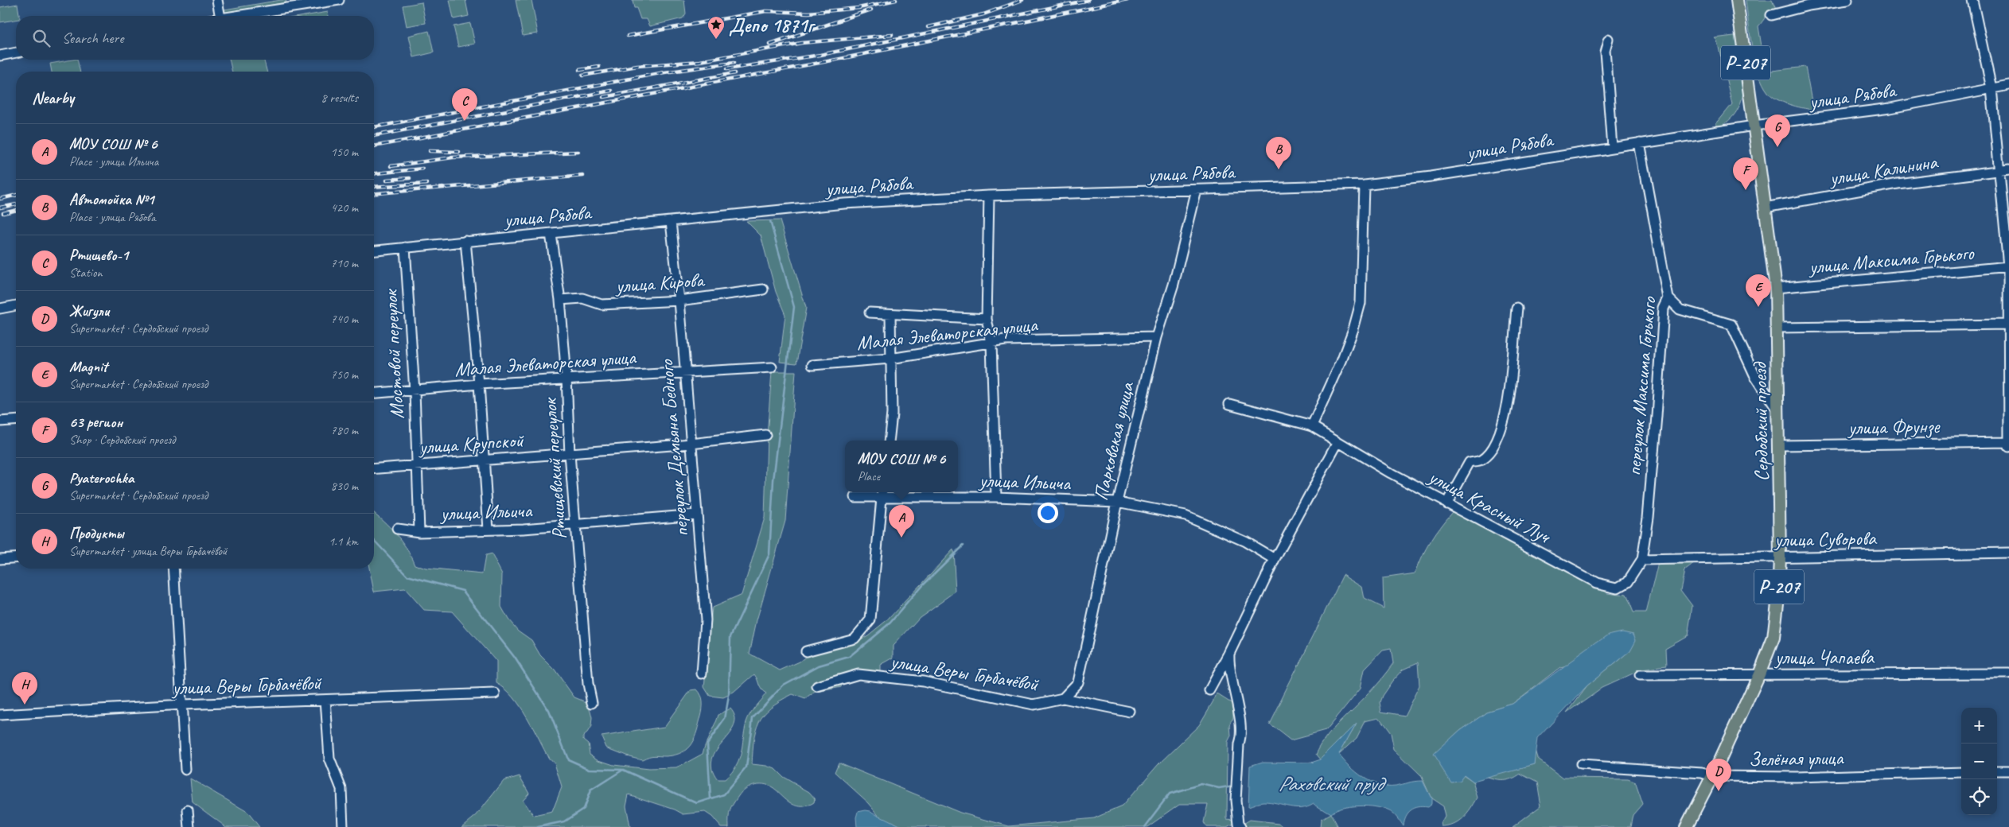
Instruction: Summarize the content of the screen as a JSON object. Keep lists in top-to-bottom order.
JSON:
{
  "streets": {
    "main road": ["Р-207", "Сердобский проезд"],
    "street": [
      "улица Рябова",
      "улица Калинина",
      "улица Максима Горького",
      "улица Кирова",
      "Малая Элеваторская улица",
      "Мостовой переулок",
      "переулок Максима Горького",
      "улица Фрунзе",
      "Парковская улица",
      "улица Крупской",
      "переулок Демьяна Бедного",
      "Ртищевский переулок",
      "улица Ильича",
      "улица Красный Луч",
      "улица Суворова",
      "улица Чапаева",
      "улица Веры Горбачёвой",
      "Зелёная улица"
    ]
  },
  "crossings": [
    ["улица Рябова", "Мостовой переулок"],
    ["улица Рябова", "переулок Максима Горького"],
    ["улица Рябова", "Сердобский проезд"],
    ["улица Рябова", "Парковская улица"],
    ["улица Рябова", "переулок Демьяна Бедного"],
    ["улица Рябова", "Ртищевский переулок"],
    ["улица Калинина", "Сердобский проезд"],
    ["улица Максима Горького", "Сердобский проезд"],
    ["улица Кирова", "переулок Демьяна Бедного"],
    ["улица Кирова", "Ртищевский переулок"],
    ["Малая Элеваторская улица", "Мостовой переулок"],
    ["Малая Элеваторская улица", "Парковская улица"],
    ["Малая Элеваторская улица", "переулок Демьяна Бедного"],
    ["Малая Элеваторская улица", "Ртищевский переулок"],
    ["Мостовой переулок", "улица Крупской"],
    ["Мостовой переулок", "улица Ильича"],
    ["переулок Максима Горького", "улица Красный Луч"],
    ["переулок Максима Горького", "улица Суворова"],
    ["Сердобский проезд", "улица Фрунзе"],
    ["Сердобский проезд", "улица Суворова"],
    ["Сердобский проезд", "улица Чапаева"],
    ["Сердобский проезд", "Зелёная улица"],
    ["Парковская улица", "улица Ильича"],
    ["Парковская улица", "улица Веры Горбачёвой"],
    ["улица Крупской", "переулок Демьяна Бедного"],
    ["улица Крупской", "Ртищевский переулок"],
    ["переулок Демьяна Бедного", "улица Ильича"],
    ["Ртищевский переулок", "улица Ильича"]
  ],
  "water": ["Раховский пруд"],
  "places": {
    "place": ["Депо 1871г"]
  },
  "page": {
    "search": "Search here",
    "heading": ["Nearby", "8 results"],
    "pins": [
      "C",
      "G",
      "B",
      "F",
      "E",
      "A",
      "H",
      "D"
    ],
    "list": [
      {
        "mark": "A",
        "name": "МОУ СОШ № 6",
        "note": "Place · улица Ильича",
        "value": "150 m"
      },
      {
        "mark": "B",
        "name": "Автомойка №1",
        "note": "Place · улица Рябова",
        "value": "420 m"
      },
      {
        "mark": "C",
        "name": "Ртищево-1",
        "note": "Station",
        "value": "710 m"
      },
      {
        "mark": "D",
        "name": "Жигули",
        "note": "Supermarket · Сердобский проезд",
        "value": "740 m"
      },
      {
        "mark": "E",
        "name": "Magnit",
        "note": "Supermarket · Сердобский проезд",
        "value": "750 m"
      },
      {
        "mark": "F",
        "name": "63 регион",
        "note": "Shop · Сердобский проезд",
        "value": "780 m"
      },
      {
        "mark": "G",
        "name": "Pyaterochka",
        "note": "Supermarket · Сердобский проезд",
        "value": "830 m"
      },
      {
        "mark": "H",
        "name": "Продукты",
        "note": "Supermarket · улица Веры Горбачёвой",
        "value": "1.1 km"
      }
    ],
    "popup": ["МОУ СОШ № 6", "Place"],
    "map_buttons": ["+", "−"]
  }
}
